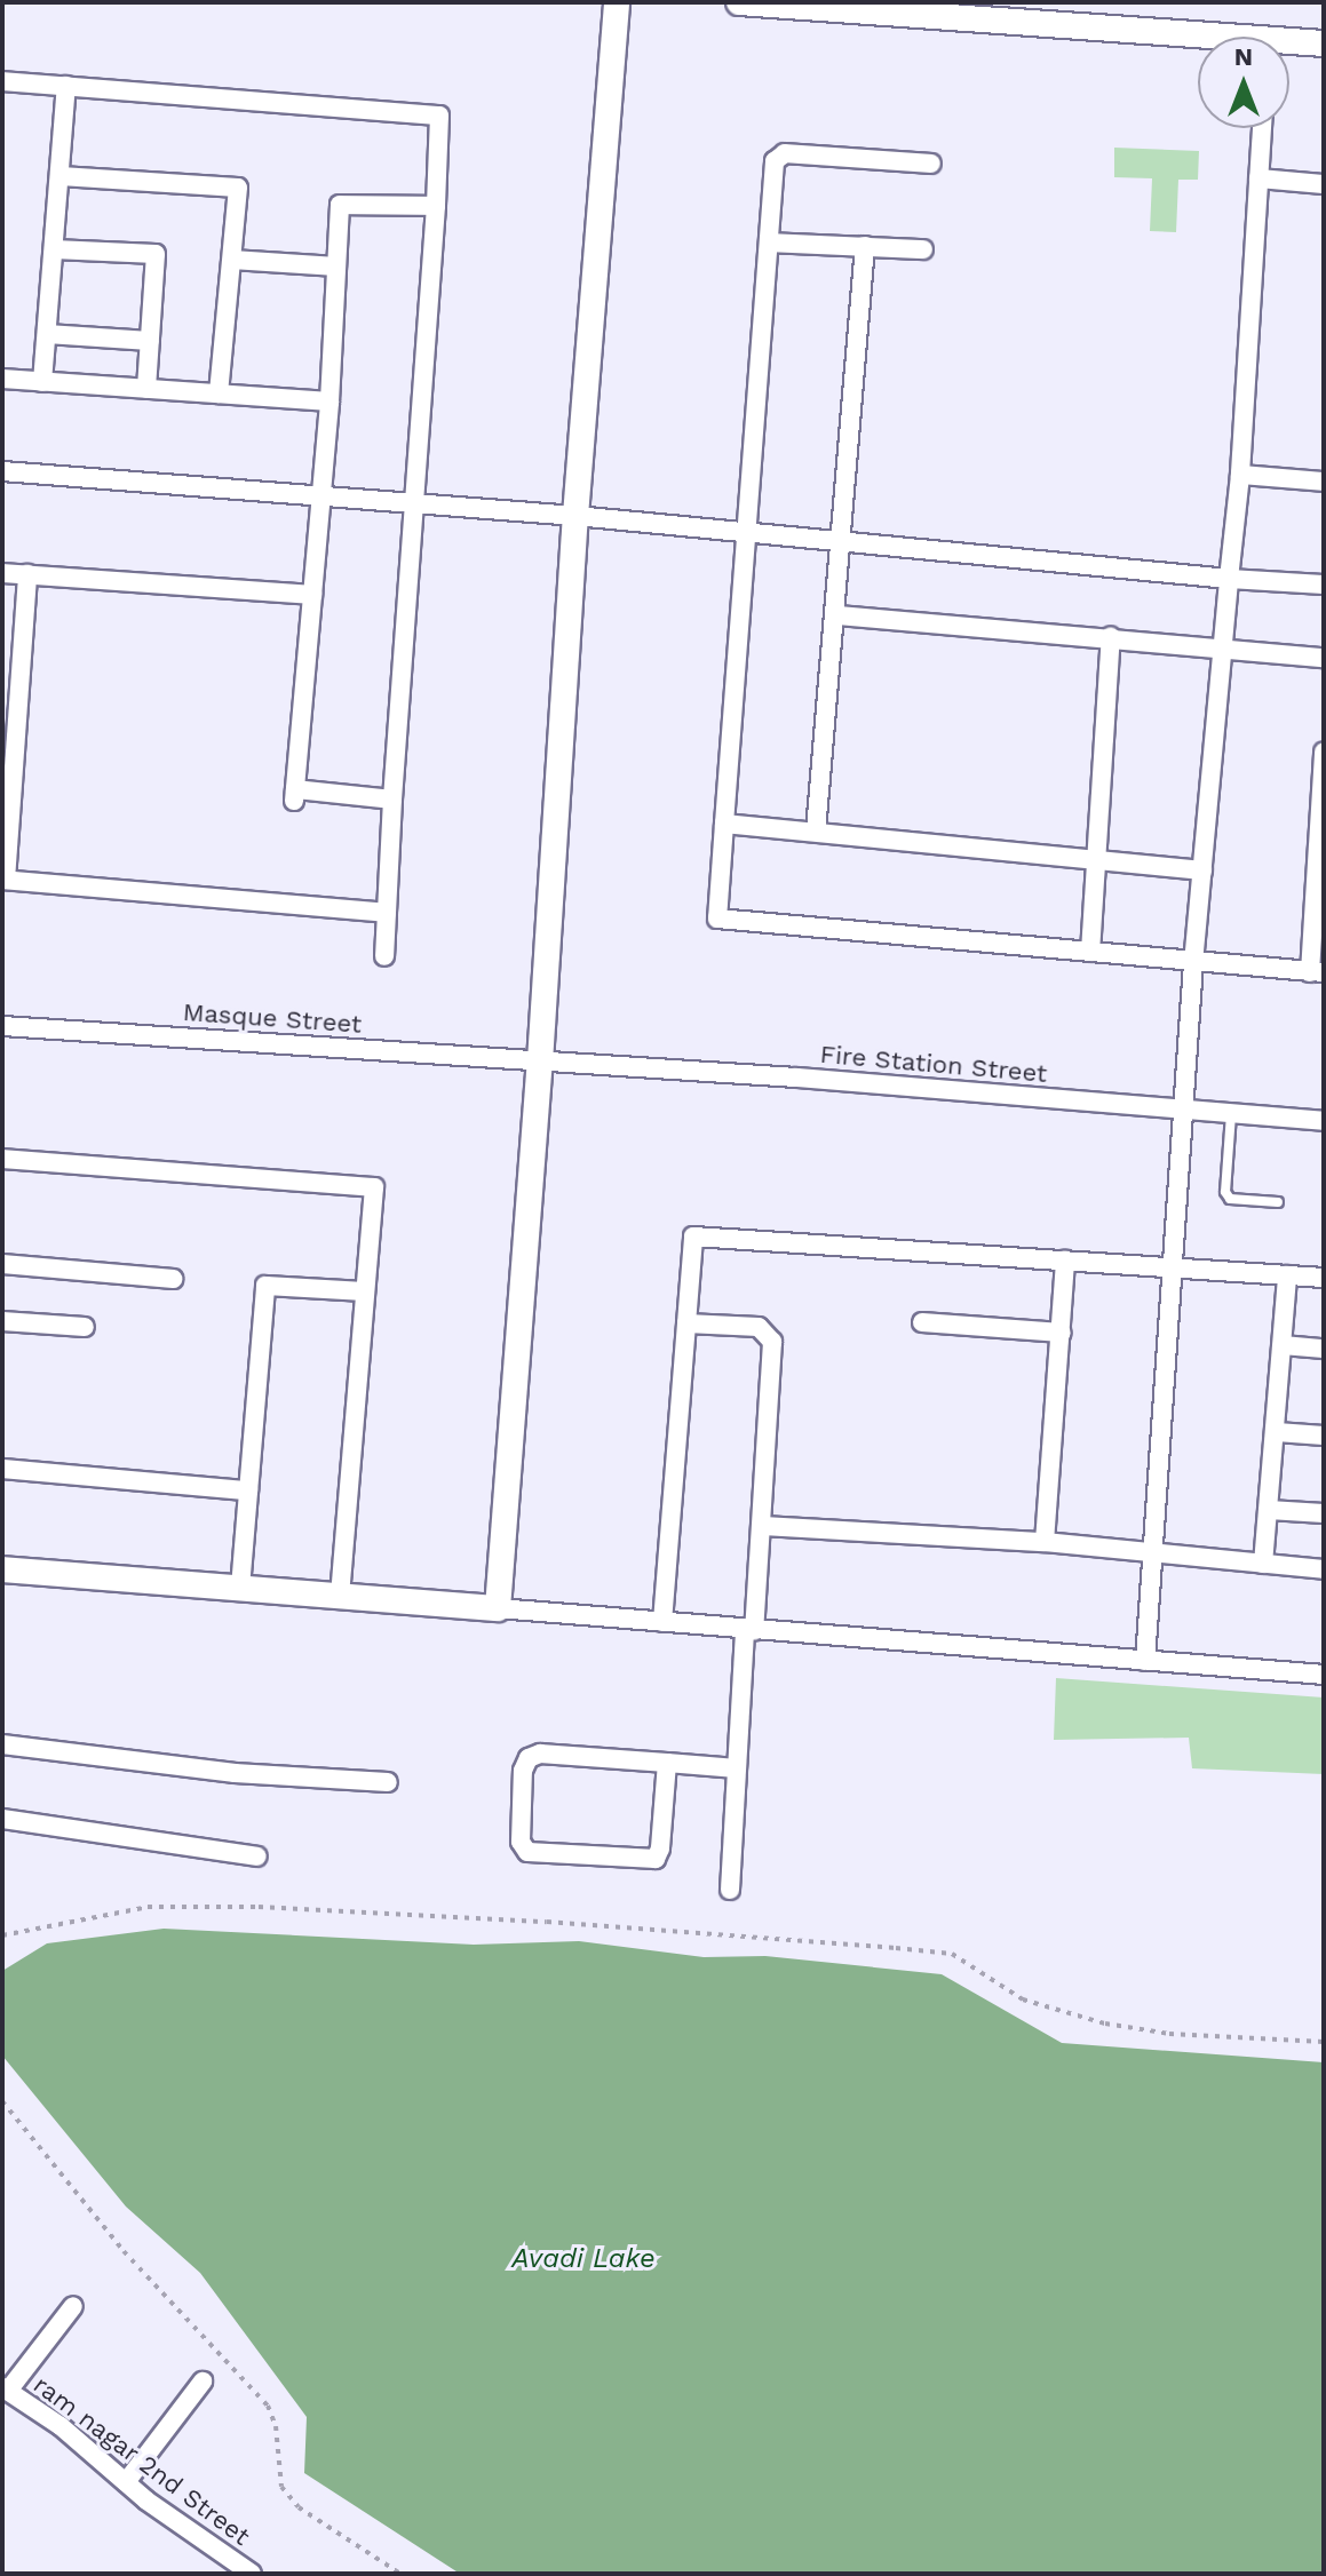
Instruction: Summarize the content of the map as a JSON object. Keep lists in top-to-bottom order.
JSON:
{
  "streets": {
    "street": ["Masque Street", "Fire Station Street", "ram nagar 2nd Street"]
  },
  "crossings": [
    ["Masque Street", "Fire Station Street"]
  ],
  "water": ["Avadi Lake"],
  "north": "top"
}
